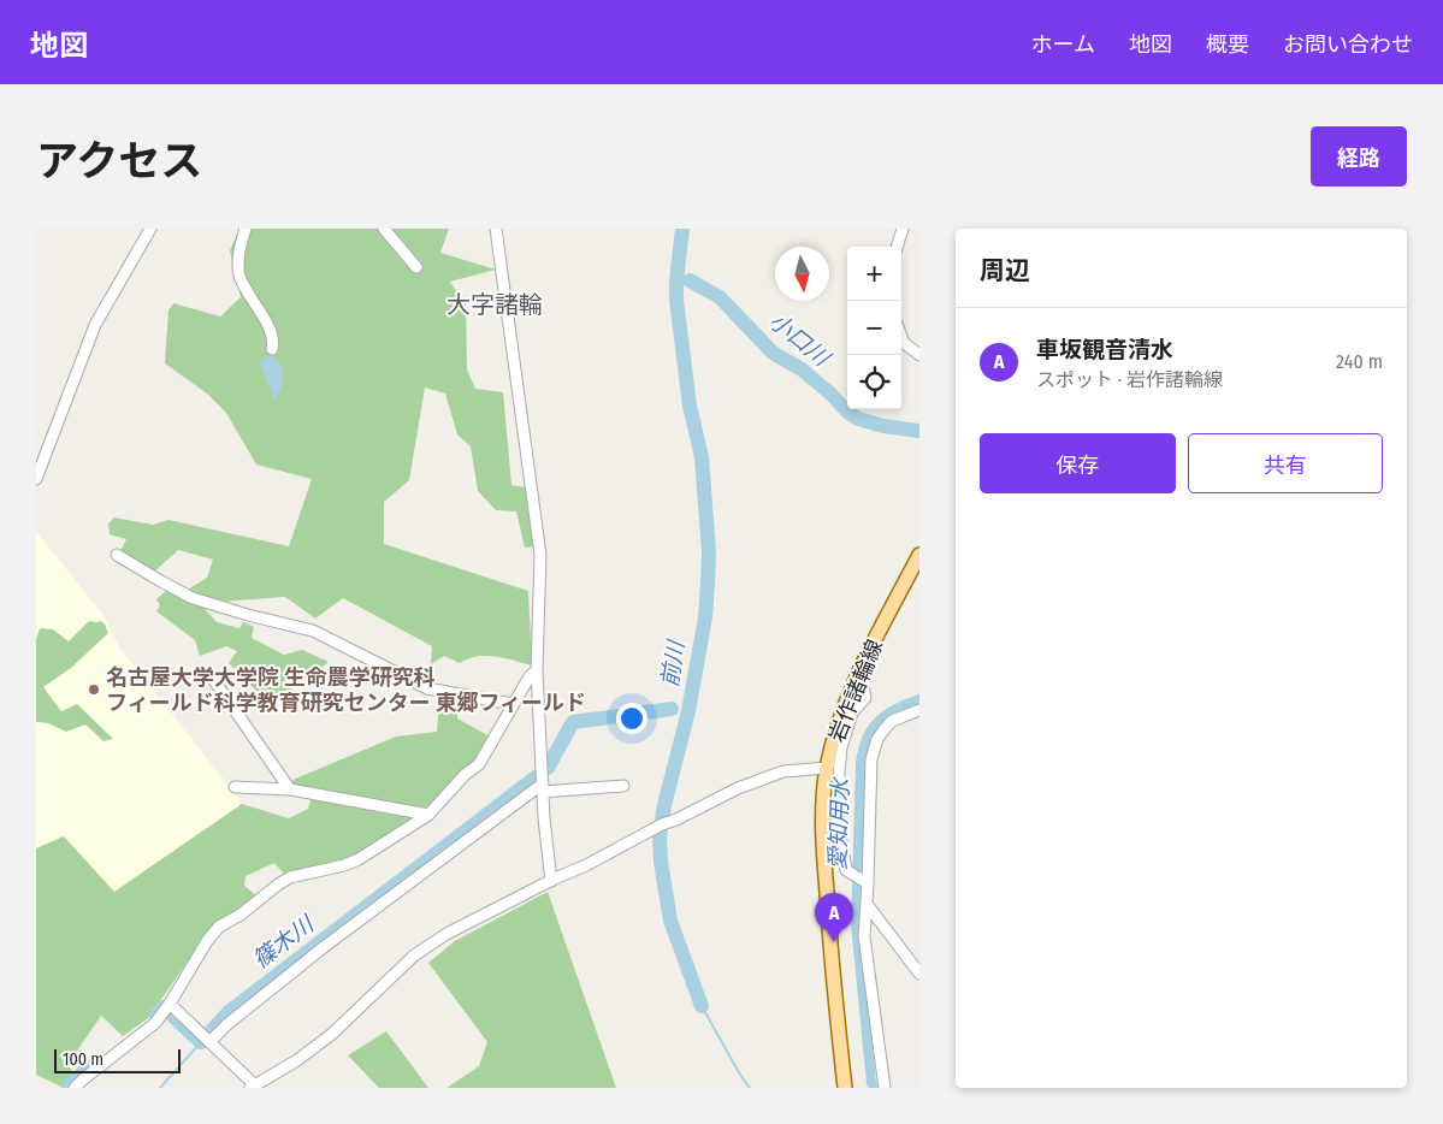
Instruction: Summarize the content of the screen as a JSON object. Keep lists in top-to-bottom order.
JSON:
{
  "streets": {
    "main road": ["岩作諸輪線"]
  },
  "districts": ["大字諸輪"],
  "water": [
    "小口川",
    "前川",
    "愛知用水",
    "篠木川"
  ],
  "places": ["名古屋大学大学院 生命農学研究科 フィールド科学教育研究センター 東郷フィールド"],
  "scale_bar": "100 m",
  "north": "bottom",
  "page": {
    "header": "地図",
    "nav": [
      "ホーム",
      "地図",
      "概要",
      "お問い合わせ"
    ],
    "title": "アクセス",
    "buttons": [
      "経路",
      ["保存", "共有"]
    ],
    "heading": "周辺",
    "map_buttons": ["+", "−"],
    "list": [
      {
        "mark": "A",
        "name": "車坂観音清水",
        "note": "スポット · 岩作諸輪線",
        "value": "240 m"
      }
    ],
    "pins": "A",
    "scale": "100 m"
  }
}
